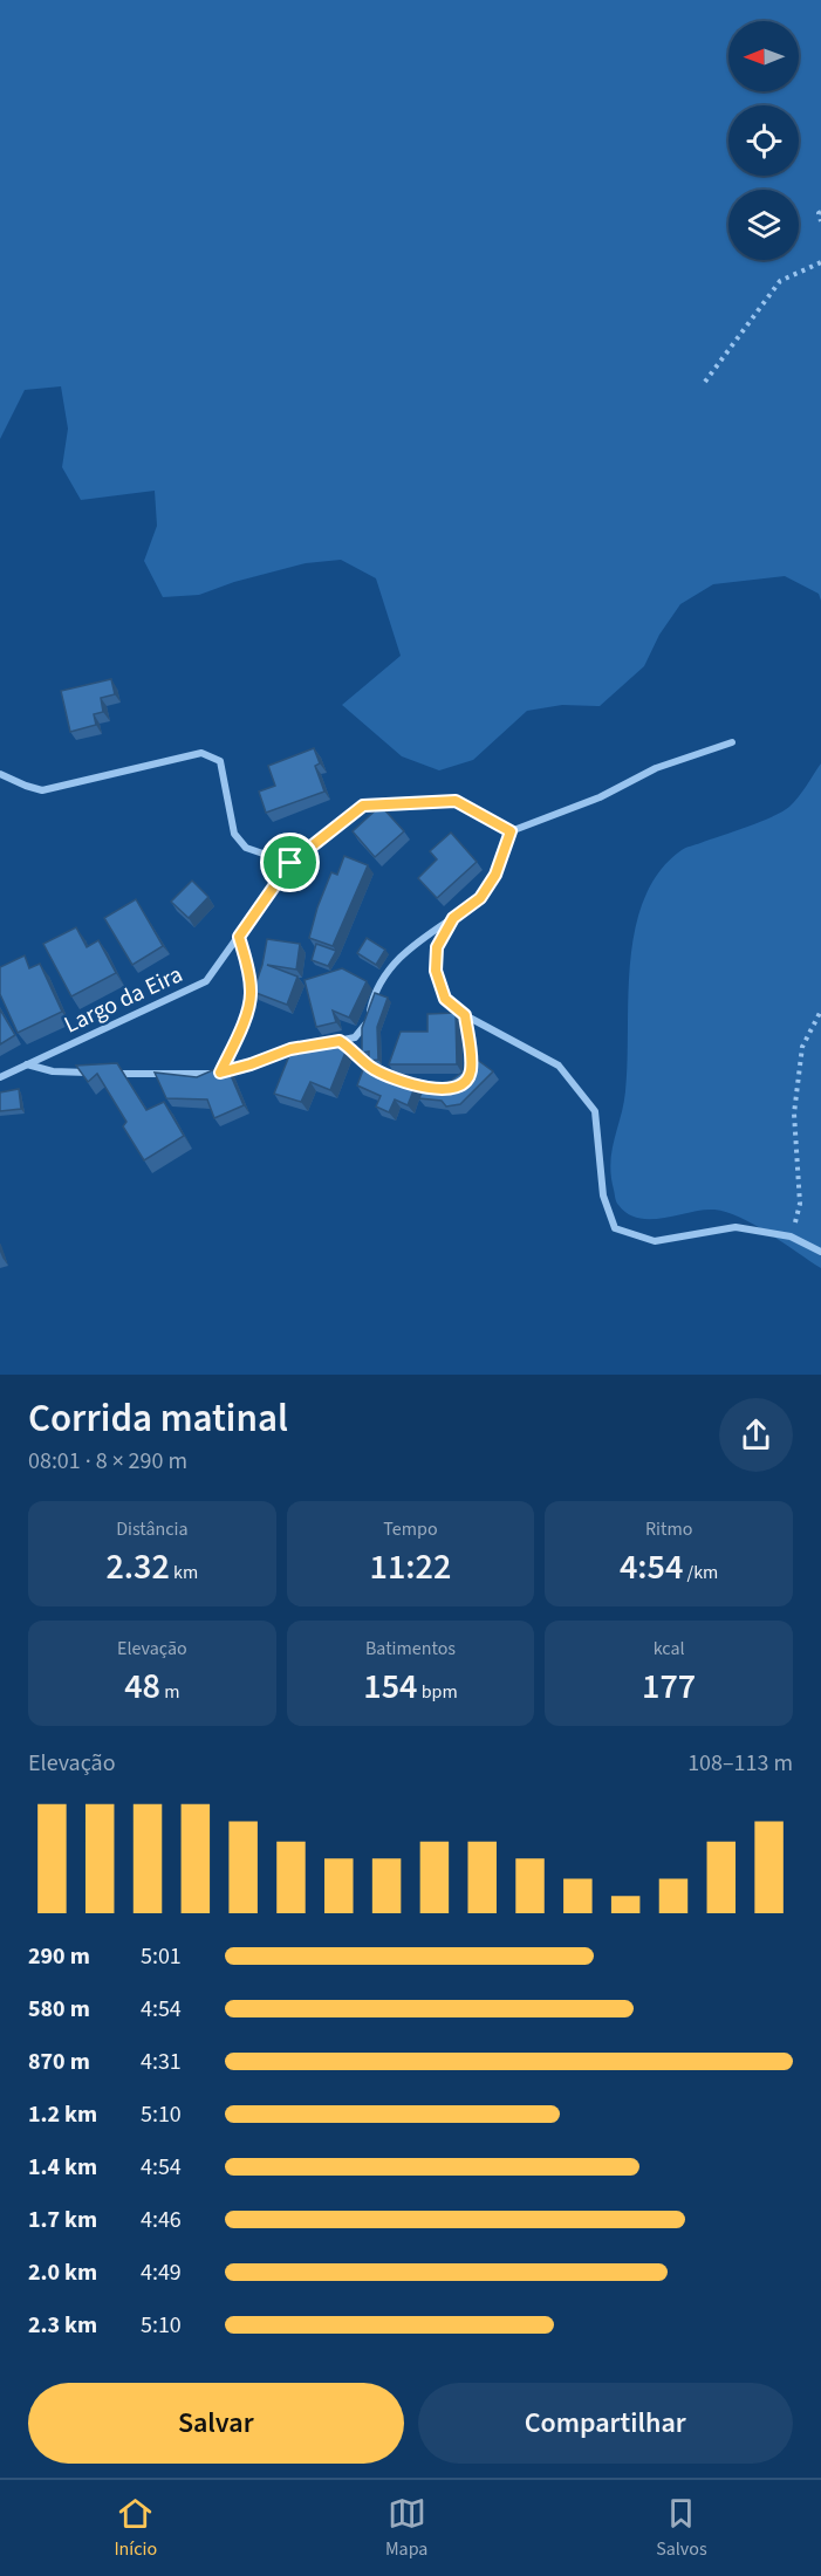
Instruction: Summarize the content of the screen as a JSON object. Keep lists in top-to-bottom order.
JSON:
{
  "streets": {
    "street": ["Largo da Eira"]
  },
  "north": "left",
  "page": {
    "heading": ["Corrida matinal", "08:01 · 8 × 290 m"],
    "stats": [
      ["Distância", "2.32 km"],
      ["Tempo", "11:22"],
      ["Ritmo", "4:54 /km"],
      ["Elevação", "48 m"],
      ["Batimentos", "154 bpm"],
      ["kcal", "177"]
    ],
    "chart": ["Elevação", "108–113 m"],
    "list": [
      {
        "name": "290 m",
        "note": "5:01"
      },
      {
        "name": "580 m",
        "note": "4:54"
      },
      {
        "name": "870 m",
        "note": "4:31"
      },
      {
        "name": "1.2 km",
        "note": "5:10"
      },
      {
        "name": "1.4 km",
        "note": "4:54"
      },
      {
        "name": "1.7 km",
        "note": "4:46"
      },
      {
        "name": "2.0 km",
        "note": "4:49"
      },
      {
        "name": "2.3 km",
        "note": "5:10"
      }
    ],
    "buttons": ["Salvar", "Compartilhar"],
    "tabs": ["Início", "Mapa", "Salvos"]
  }
}
